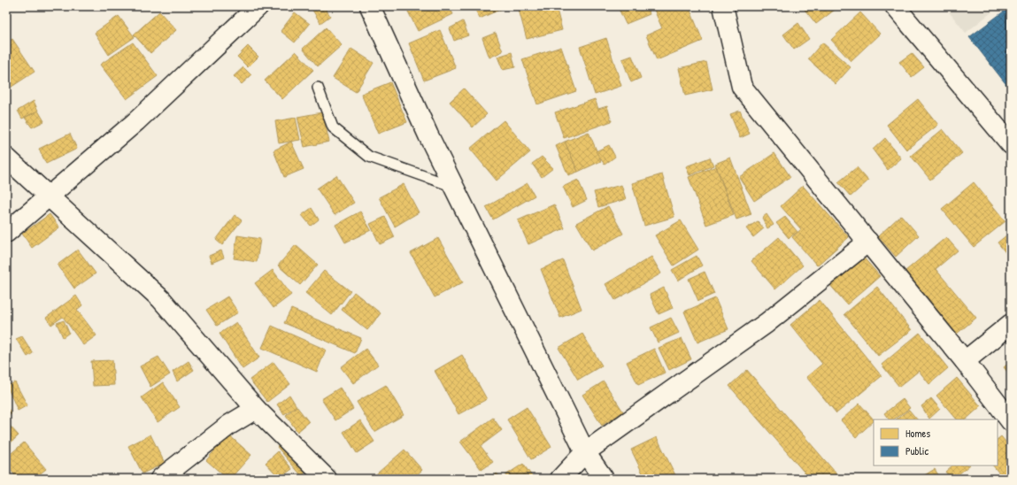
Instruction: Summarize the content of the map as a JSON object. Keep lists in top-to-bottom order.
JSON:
{
  "legend": ["Homes", "Public"]
}
